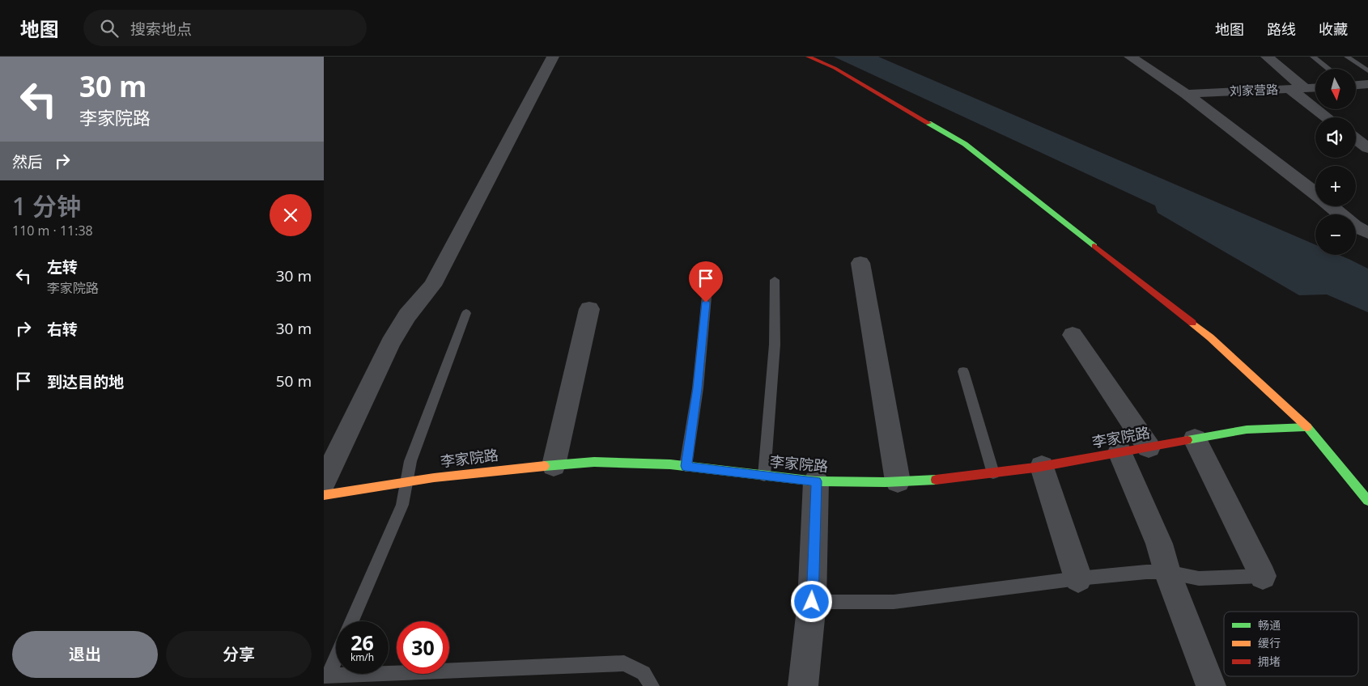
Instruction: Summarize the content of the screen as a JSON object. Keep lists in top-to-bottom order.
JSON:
{
  "streets": {
    "street": ["刘家营路", "李家院路"]
  },
  "legend": ["畅通", "缓行", "拥堵"],
  "north": "bottom",
  "page": {
    "header": "地图",
    "search": "搜索地点",
    "nav": ["地图", "路线", "收藏"],
    "turn": ["30 m", "李家院路"],
    "map_buttons": ["+", "−"],
    "then": "然后",
    "heading": ["1 分钟", "110 m · 11:38"],
    "list": [
      {
        "name": "左转",
        "note": "李家院路",
        "value": "30 m"
      },
      {
        "name": "右转",
        "value": "30 m"
      },
      {
        "name": "到达目的地",
        "value": "50 m"
      }
    ],
    "speed": "26 km/h",
    "limit": "30",
    "buttons": ["退出", "分享"]
  }
}
